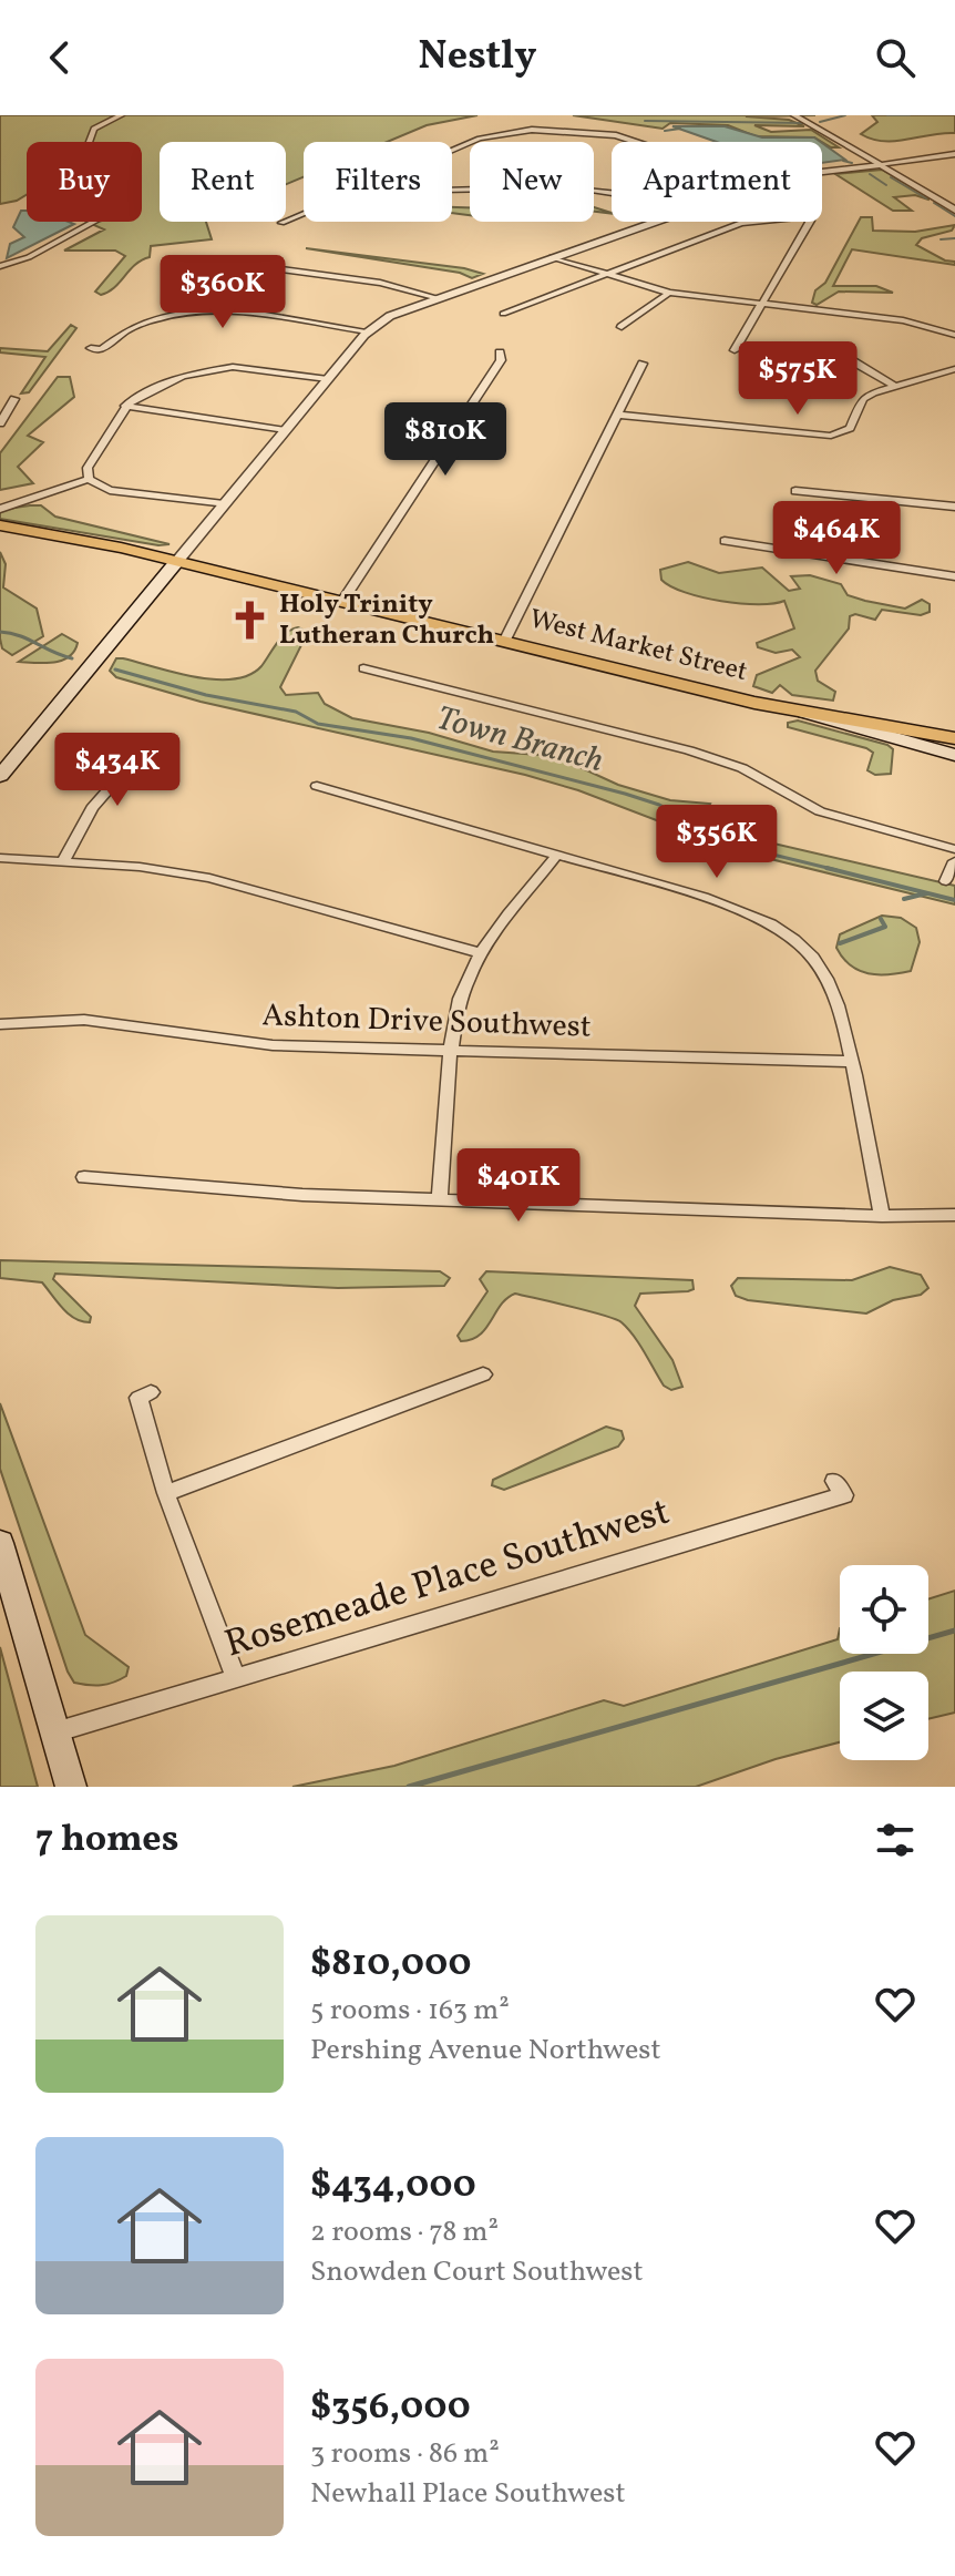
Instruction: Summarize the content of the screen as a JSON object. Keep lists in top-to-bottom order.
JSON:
{
  "streets": {
    "main road": ["West Market Street"],
    "street": ["Ashton Drive Southwest", "Rosemeade Place Southwest"]
  },
  "water": ["Town Branch"],
  "places": {
    "church": ["Holy Trinity Lutheran Church"]
  },
  "page": {
    "header": "Nestly",
    "chip": [
      "Buy",
      "Rent",
      "Filters",
      "New",
      "Apartment"
    ],
    "price": [
      "$360K",
      "$575K",
      "$810K",
      "$464K",
      "$434K",
      "$356K",
      "$401K"
    ],
    "heading": "7 homes",
    "list": [
      {
        "name": "$810,000",
        "note": "5 rooms · 163 m² · Pershing Avenue Northwest"
      },
      {
        "name": "$434,000",
        "note": "2 rooms · 78 m² · Snowden Court Southwest"
      },
      {
        "name": "$356,000",
        "note": "3 rooms · 86 m² · Newhall Place Southwest"
      }
    ]
  }
}
